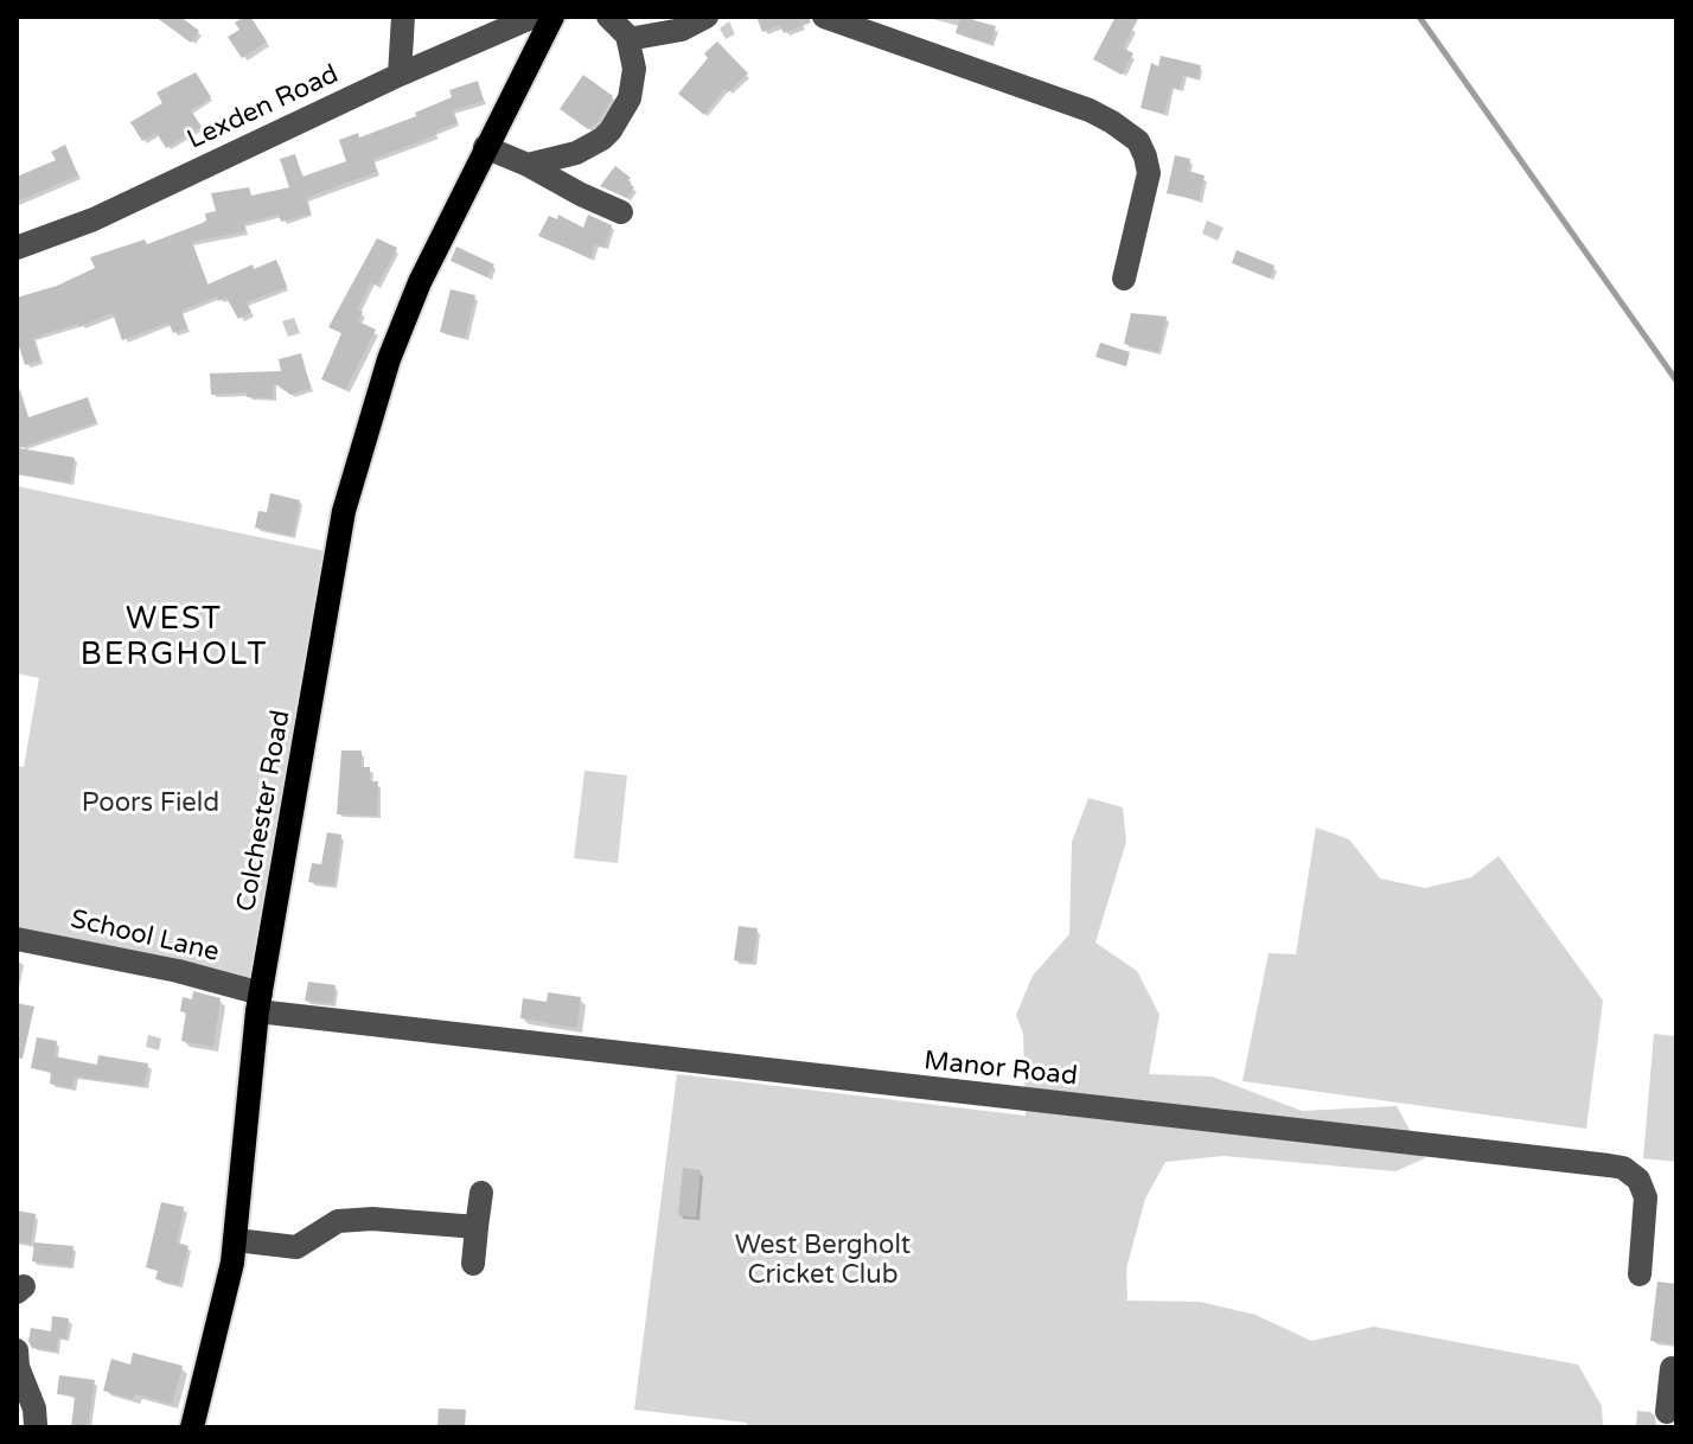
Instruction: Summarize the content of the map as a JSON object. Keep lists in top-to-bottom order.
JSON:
{
  "streets": {
    "main road": ["Colchester Road"],
    "street": ["Lexden Road", "School Lane", "Manor Road"]
  },
  "crossings": [
    ["Colchester Road", "School Lane"],
    ["Colchester Road", "Manor Road"],
    ["School Lane", "Manor Road"]
  ],
  "districts": ["WEST BERGHOLT"],
  "parks": ["Poors Field", "West Bergholt Cricket Club"]
}
